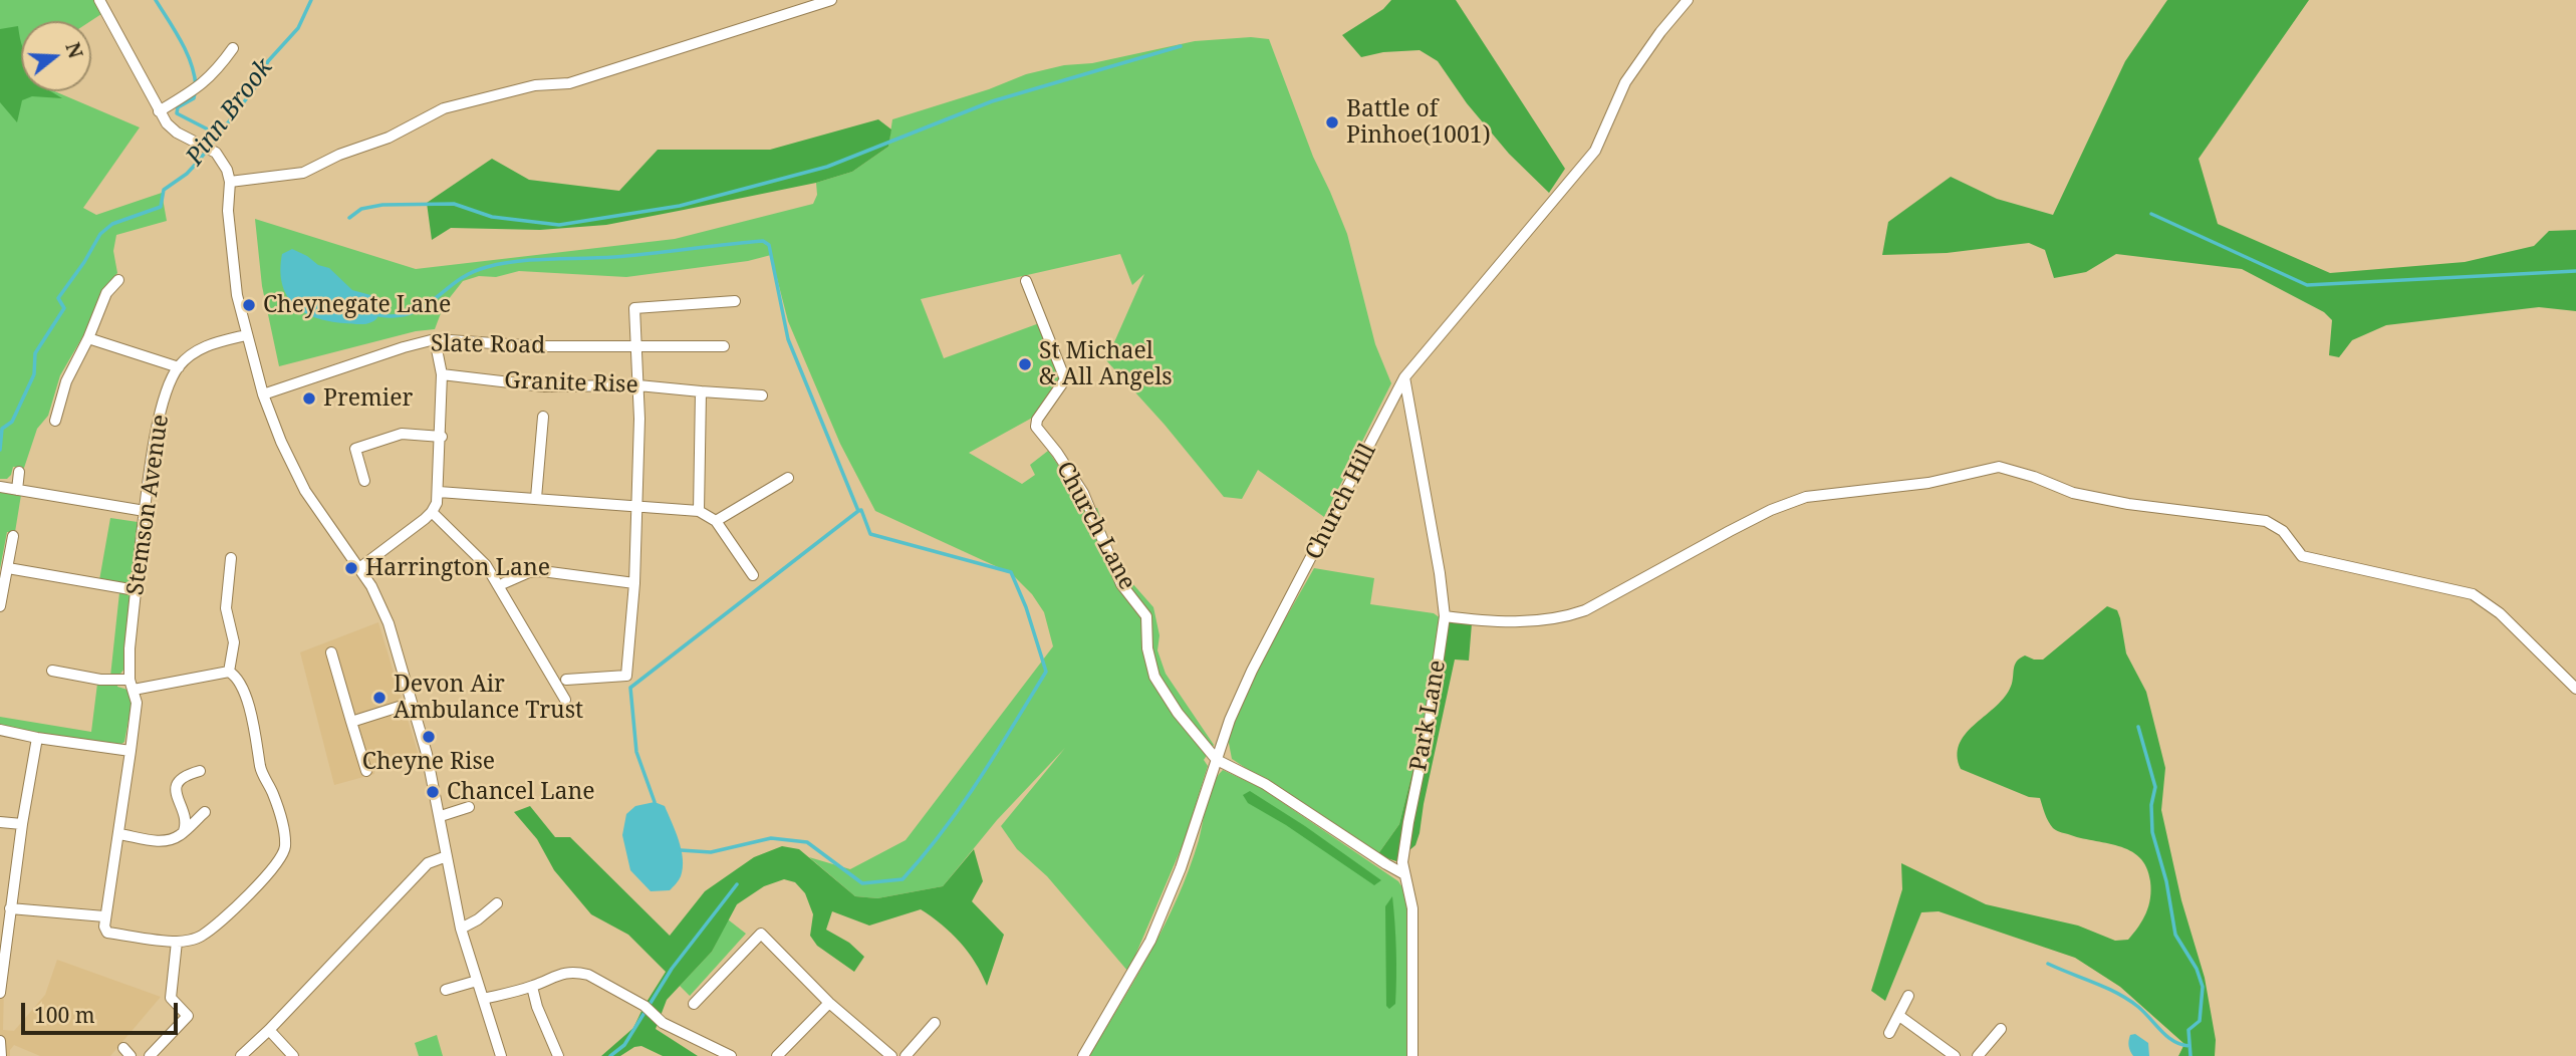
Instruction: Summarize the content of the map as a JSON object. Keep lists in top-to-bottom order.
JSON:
{
  "streets": {
    "street": [
      "Slate Road",
      "Granite Rise",
      "Church Hill",
      "Stemson Avenue",
      "Church Lane",
      "Park Lane"
    ]
  },
  "crossings": [
    ["Church Hill", "Church Lane"],
    ["Church Hill", "Park Lane"],
    ["Church Lane", "Park Lane"]
  ],
  "water": ["Pinn Brook"],
  "places": [
    "Battle of Pinhoe(1001)",
    "Cheynegate Lane",
    "St Michael & All Angels",
    "Premier",
    "Harrington Lane",
    "Devon Air Ambulance Trust",
    "Cheyne Rise",
    "Chancel Lane"
  ],
  "scale_bar": "100 m",
  "north": "right"
}
